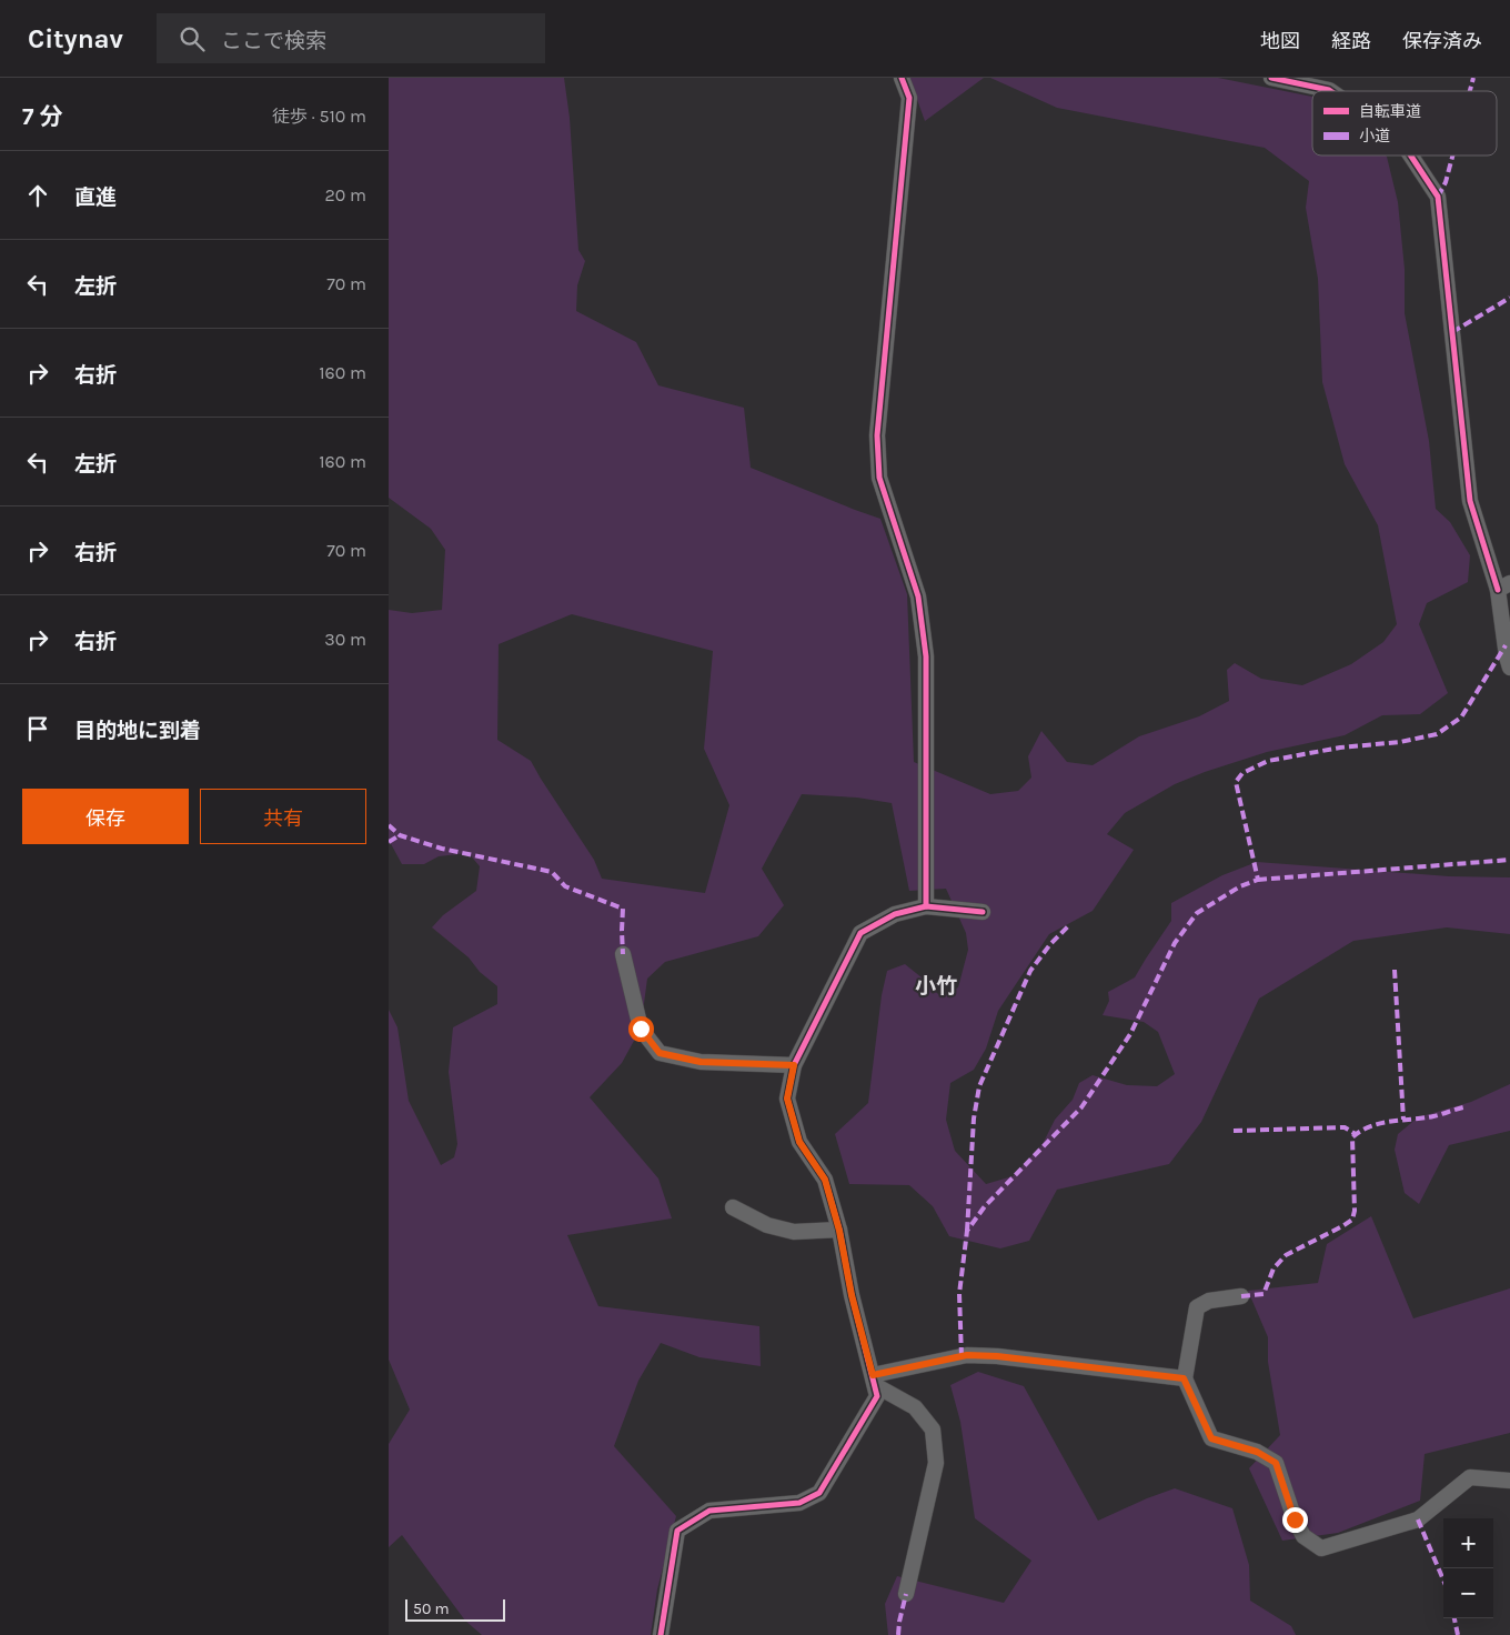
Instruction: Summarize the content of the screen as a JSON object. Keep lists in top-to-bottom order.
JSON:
{
  "districts": ["小竹"],
  "legend": ["自転車道", "小道"],
  "scale_bar": "50 m",
  "page": {
    "header": "Citynav",
    "search": "ここで検索",
    "nav": ["地図", "経路", "保存済み"],
    "heading": ["7 分", "徒歩 · 510 m"],
    "list": [
      ["直進", "20 m"],
      ["左折", "70 m"],
      ["右折", "160 m"],
      ["左折", "160 m"],
      ["右折", "70 m"],
      ["右折", "30 m"],
      "目的地に到着"
    ],
    "buttons": ["保存", "共有"],
    "map_buttons": ["+", "−"],
    "scale": "50 m"
  }
}
